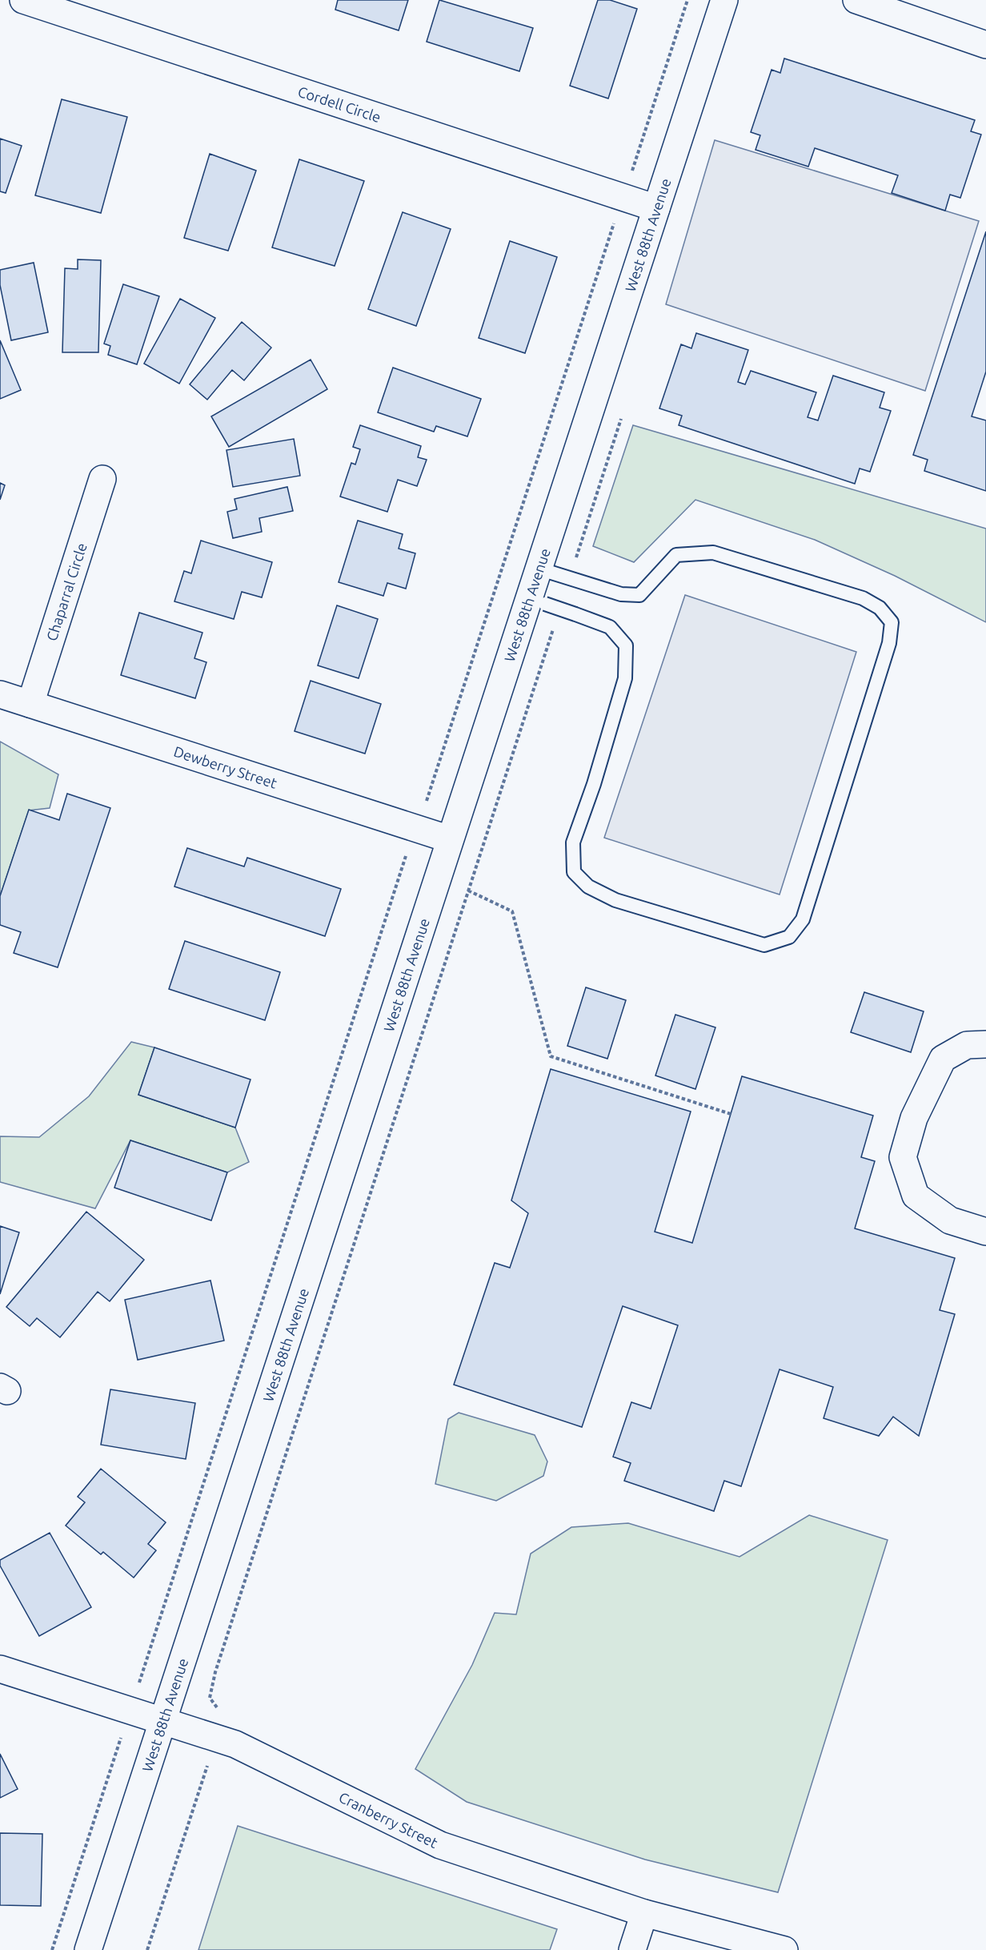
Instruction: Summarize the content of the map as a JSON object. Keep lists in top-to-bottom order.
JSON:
{
  "streets": {
    "street": [
      "Cordell Circle",
      "West 88th Avenue",
      "Chaparral Circle",
      "Dewberry Street",
      "Cranberry Street"
    ]
  },
  "crossings": [
    ["Cordell Circle", "West 88th Avenue"],
    ["West 88th Avenue", "Dewberry Street"],
    ["West 88th Avenue", "Cranberry Street"],
    ["Chaparral Circle", "Dewberry Street"]
  ]
}
